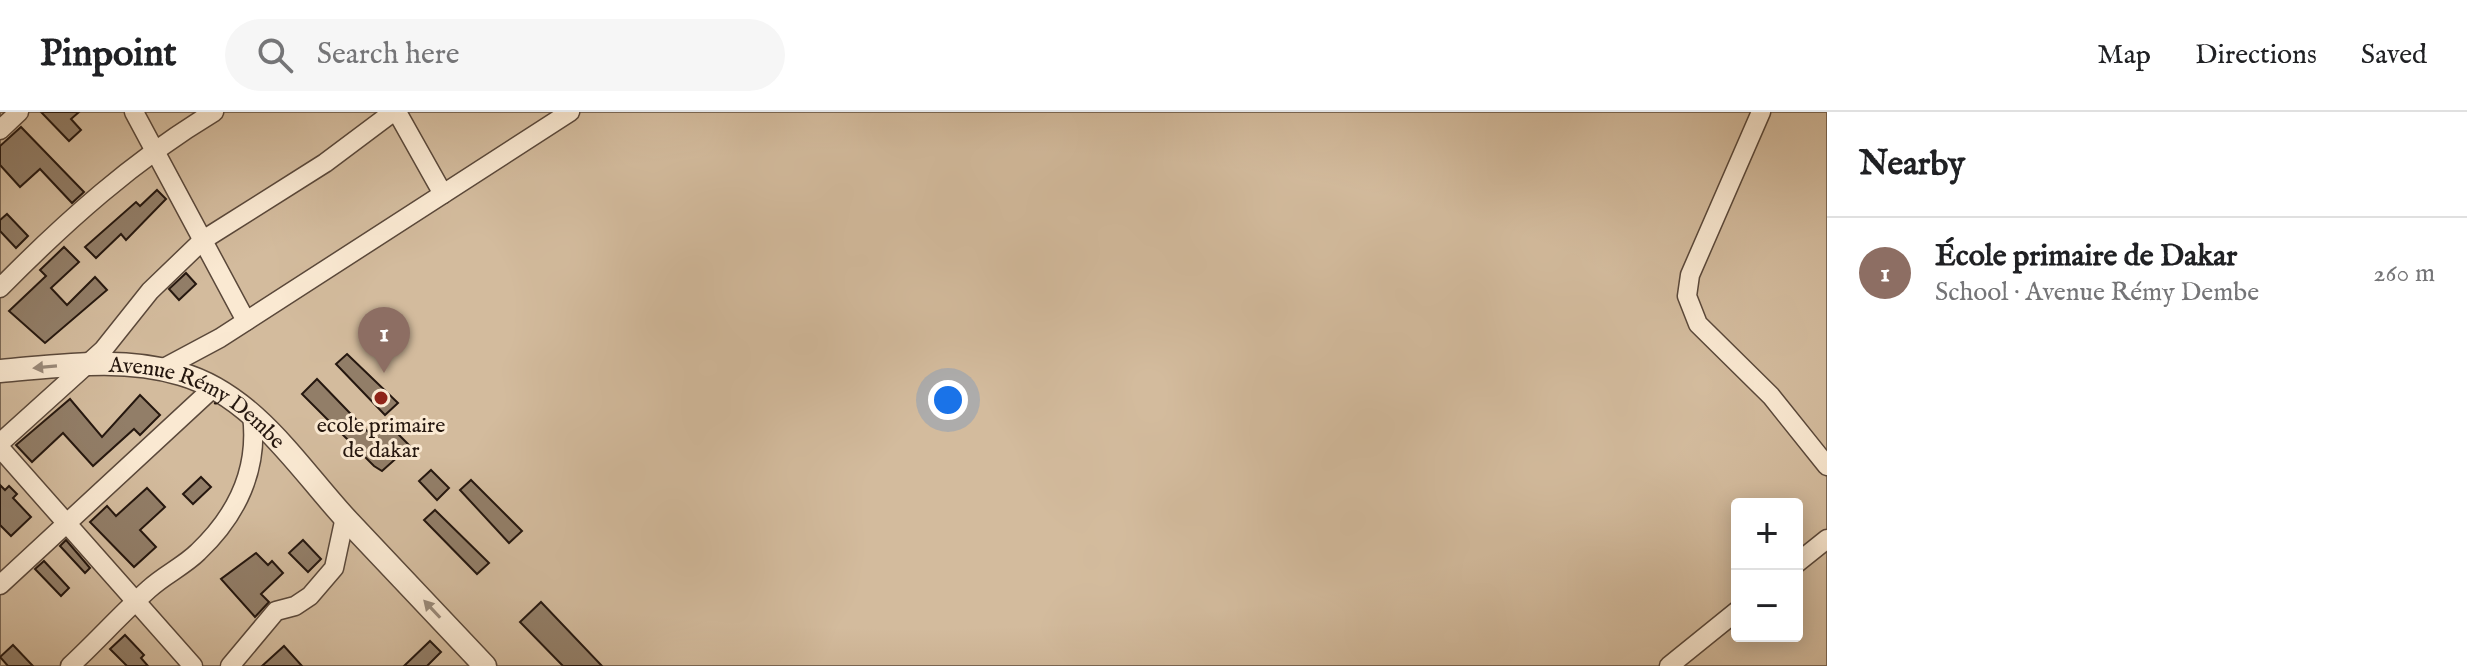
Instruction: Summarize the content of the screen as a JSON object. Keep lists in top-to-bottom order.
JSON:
{
  "streets": {
    "street": ["Avenue Rémy Dembe"]
  },
  "places": ["ecole primaire de dakar"],
  "page": {
    "header": "Pinpoint",
    "search": "Search here",
    "nav": ["Map", "Directions", "Saved"],
    "heading": "Nearby",
    "list": [
      {
        "mark": "1",
        "name": "École primaire de Dakar",
        "note": "School · Avenue Rémy Dembe",
        "value": "260 m"
      }
    ],
    "pins": "1",
    "map_buttons": ["+", "−"]
  }
}
